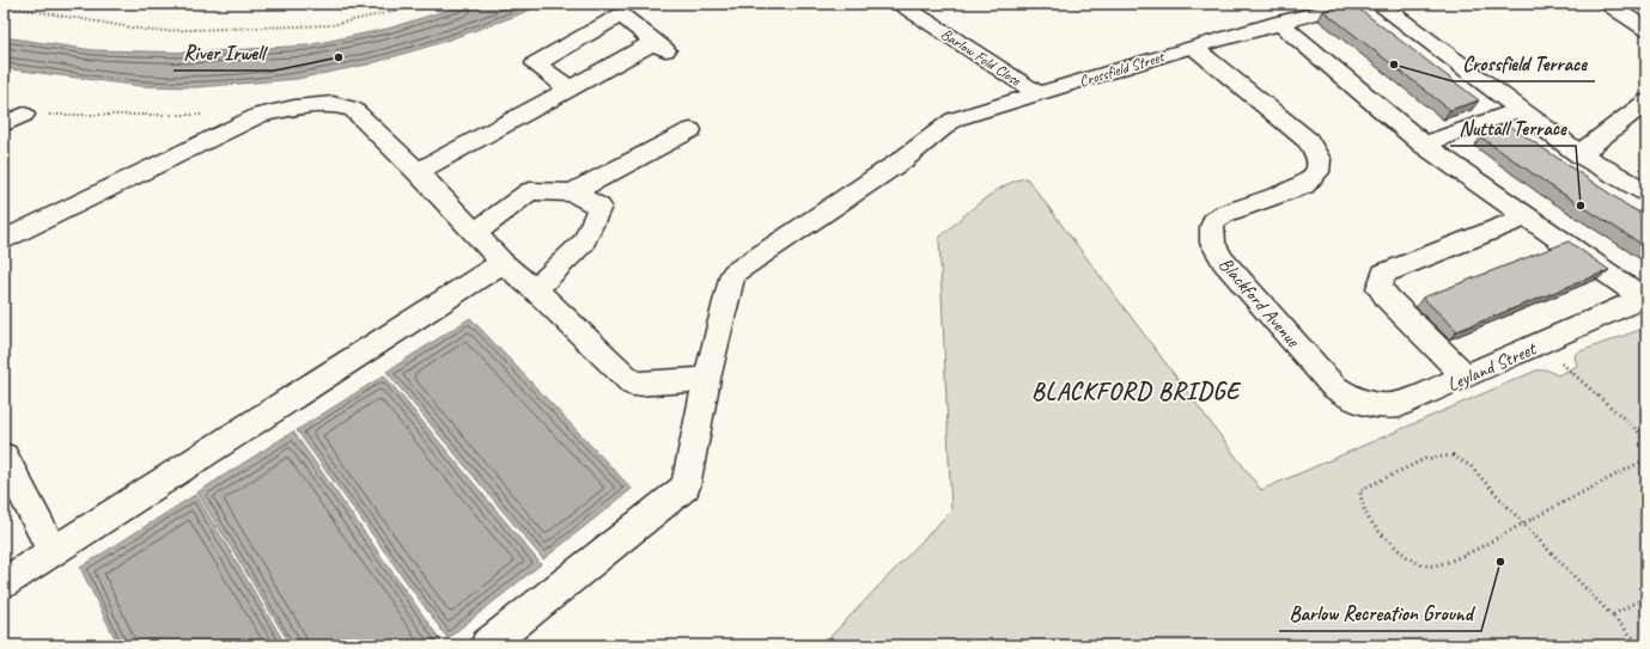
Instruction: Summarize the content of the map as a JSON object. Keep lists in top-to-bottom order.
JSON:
{
  "streets": {
    "main road": [
      "Barlow Fold Close",
      "Crossfield Street",
      "Blackford Avenue",
      "Leyland Street"
    ]
  },
  "crossings": [
    ["Barlow Fold Close", "Crossfield Street"],
    ["Crossfield Street", "Blackford Avenue"],
    ["Blackford Avenue", "Leyland Street"]
  ],
  "districts": ["BLACKFORD BRIDGE"],
  "places": [
    "River Irwell",
    "Crossfield Terrace",
    "Nuttall Terrace",
    "Barlow Recreation Ground"
  ]
}
